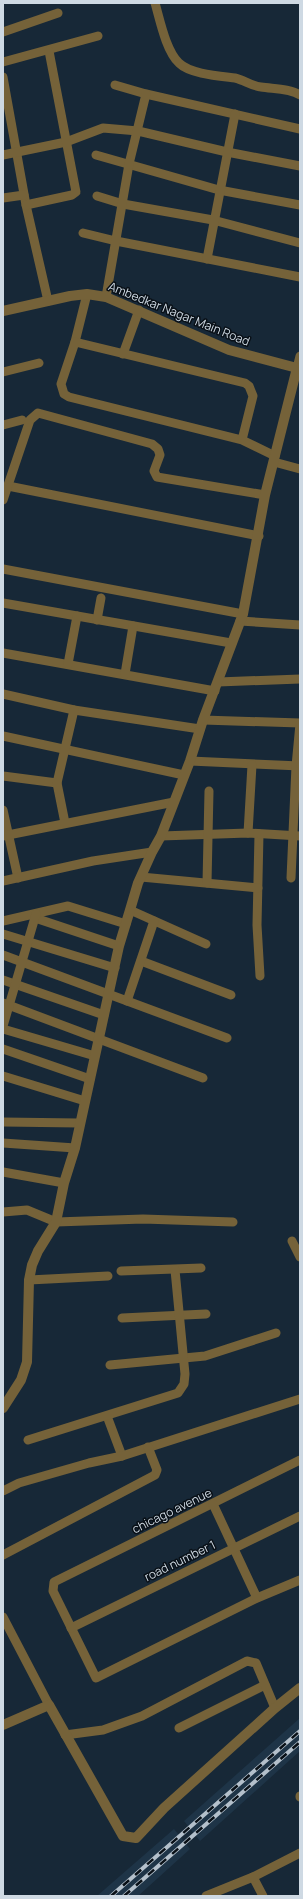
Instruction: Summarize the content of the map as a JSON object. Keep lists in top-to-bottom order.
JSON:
{
  "streets": {
    "street": ["Ambedkar Nagar Main Road", "chicago avenue", "road number 1"]
  },
  "crossings": [
    ["chicago avenue", "road number 1"]
  ]
}
